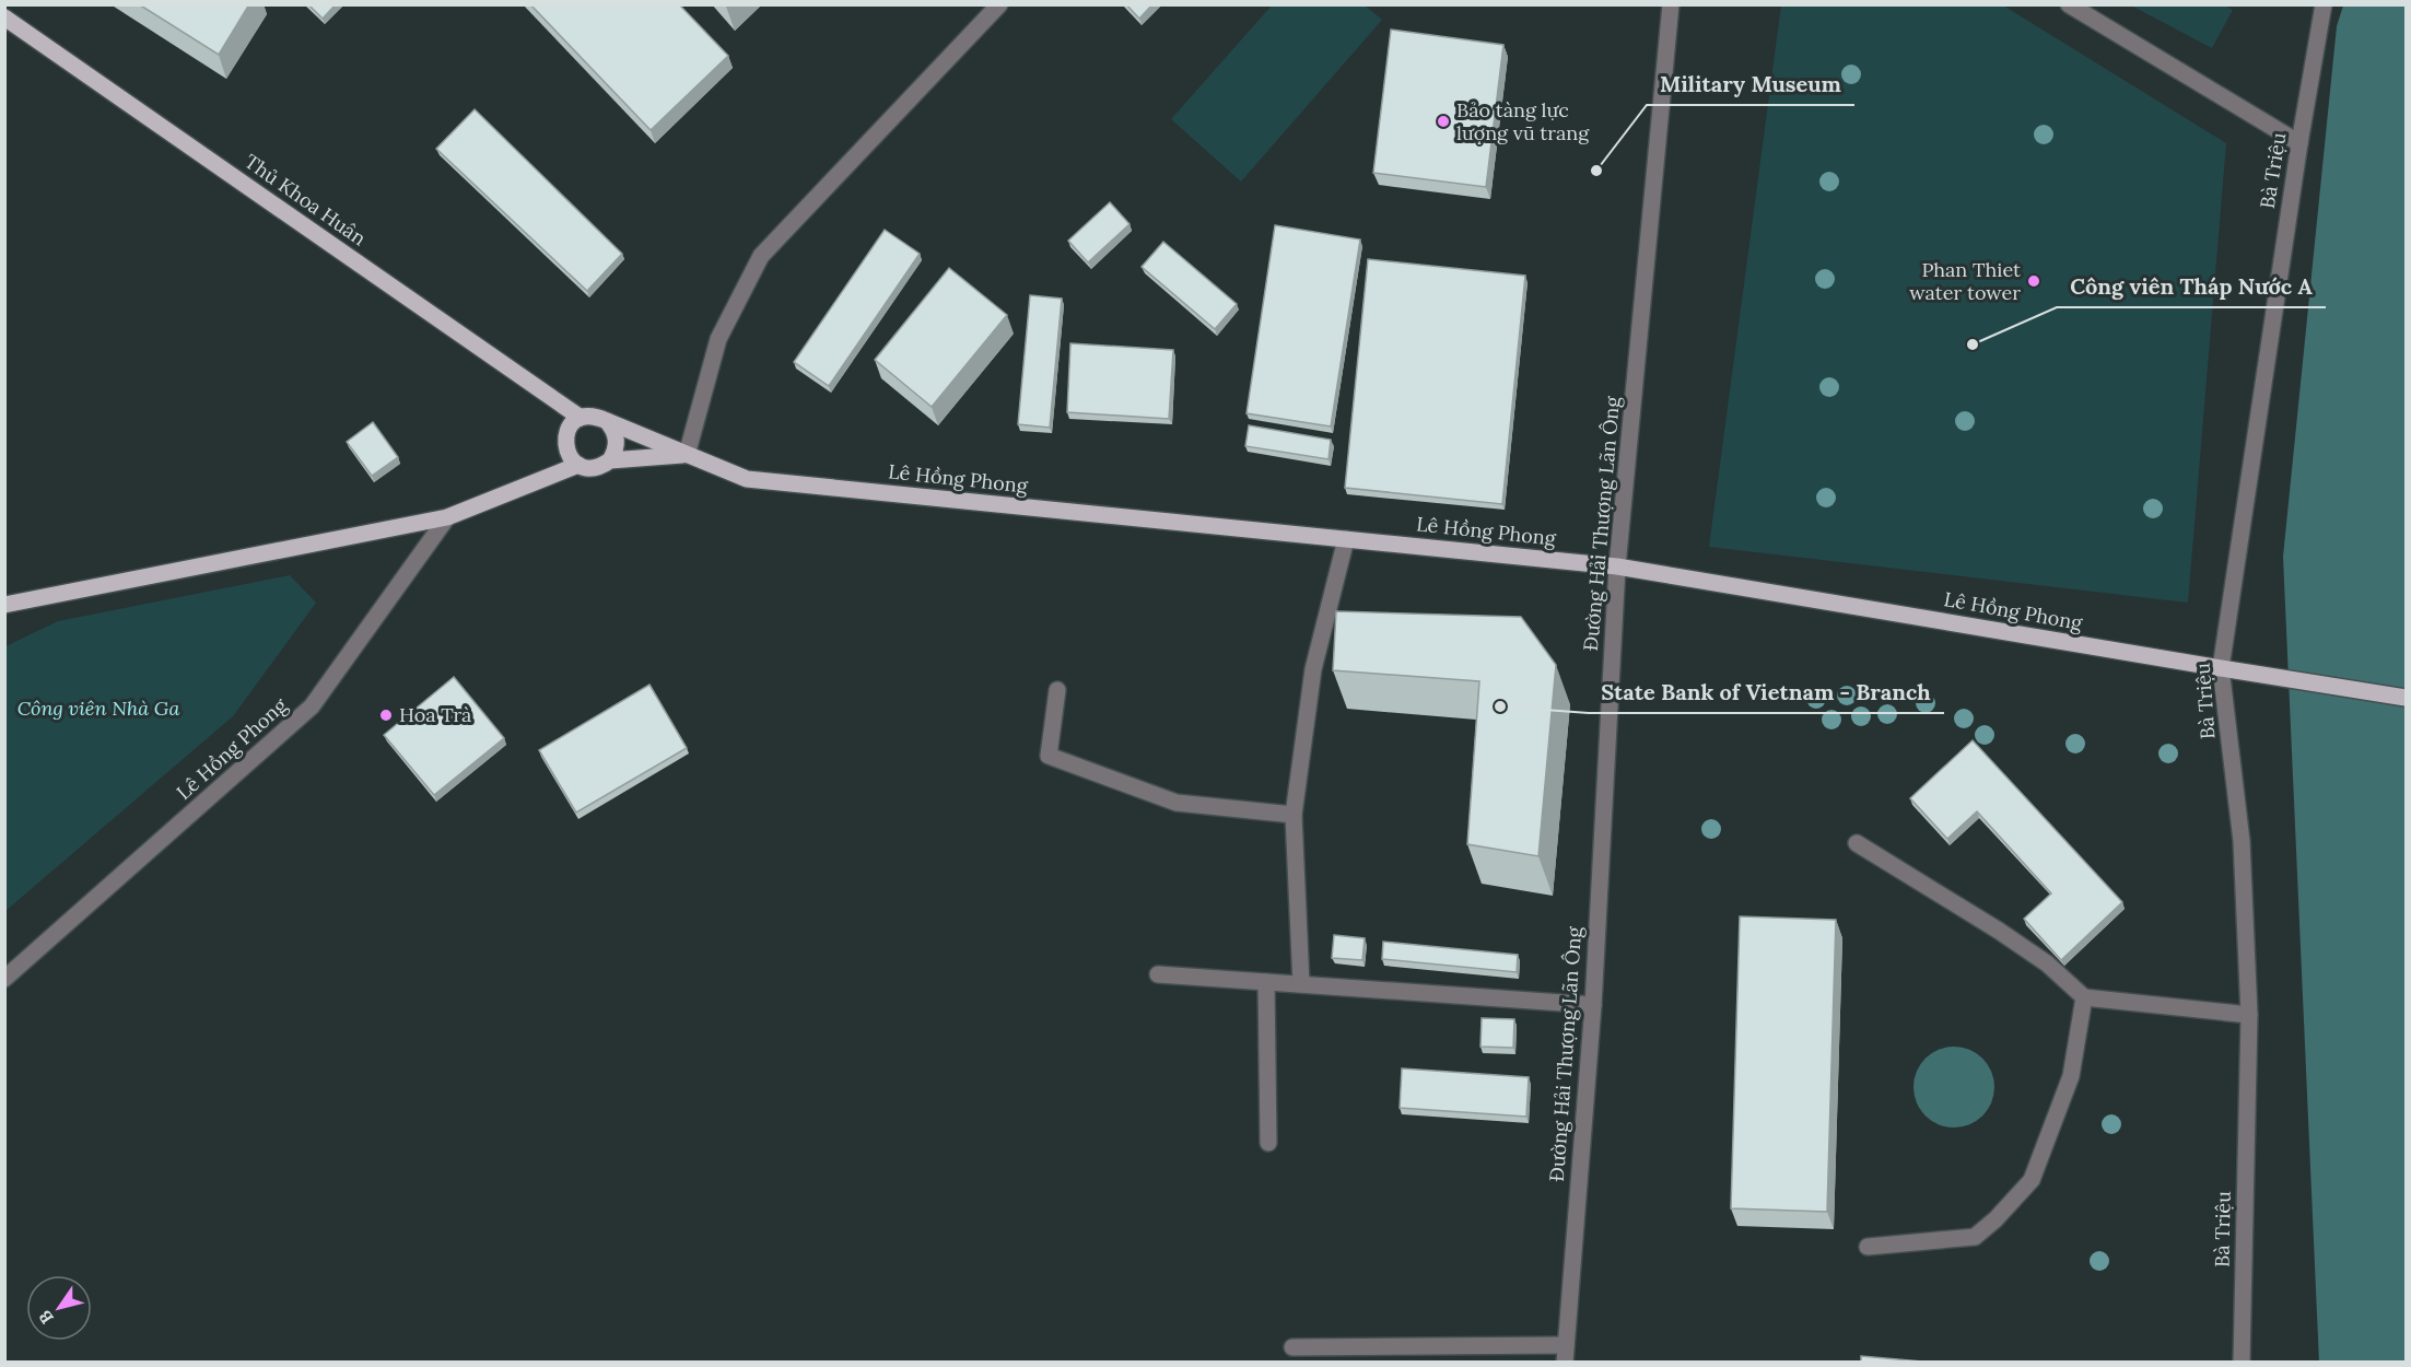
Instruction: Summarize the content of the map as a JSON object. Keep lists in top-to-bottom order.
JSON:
{
  "streets": {
    "main road": ["Thủ Khoa Huân", "Lê Hồng Phong"],
    "street": ["Bà Triệu", "Đường Hải Thượng Lãn Ông"]
  },
  "crossings": [
    ["Bà Triệu", "Lê Hồng Phong"],
    ["Thủ Khoa Huân", "Lê Hồng Phong"],
    ["Lê Hồng Phong", "Đường Hải Thượng Lãn Ông"]
  ],
  "parks": ["Công viên Nhà Ga"],
  "places": [
    "Bảo tàng lực lượng vũ trang",
    "Military Museum",
    "Phan Thiet water tower",
    "Công viên Tháp Nước A",
    "State Bank of Vietnam - Branch",
    "Hoa Trà"
  ],
  "north": "bottom left"
}
